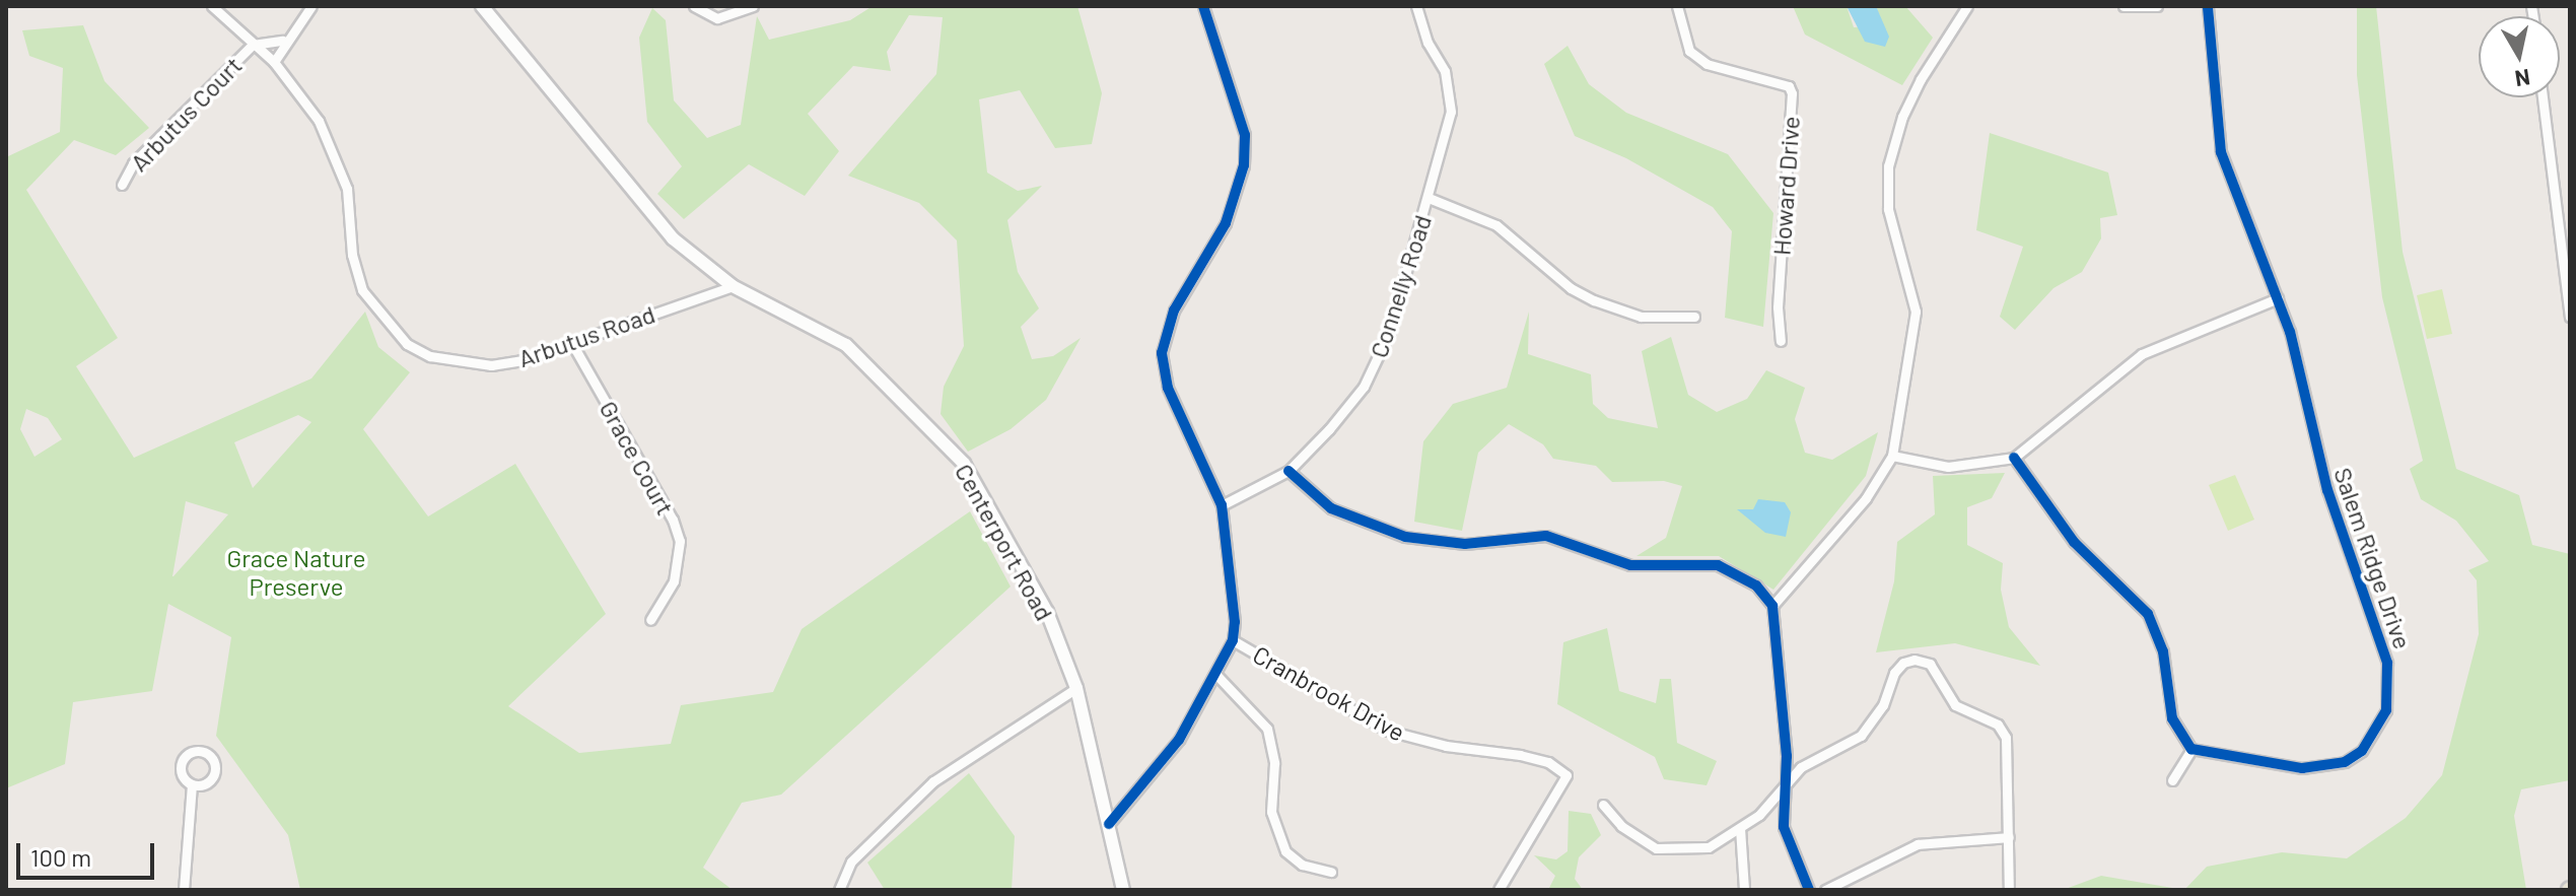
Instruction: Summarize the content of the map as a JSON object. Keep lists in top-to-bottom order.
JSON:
{
  "streets": {
    "main road": ["Centerport Road"],
    "street": [
      "Arbutus Court",
      "Howard Drive",
      "Connelly Road",
      "Arbutus Road",
      "Grace Court",
      "Salem Ridge Drive",
      "Cranbrook Drive"
    ]
  },
  "crossings": [
    ["Arbutus Court", "Arbutus Road"],
    ["Arbutus Road", "Grace Court"],
    ["Arbutus Road", "Centerport Road"]
  ],
  "parks": ["Grace Nature Preserve"],
  "scale_bar": "100 m",
  "north": "bottom"
}
